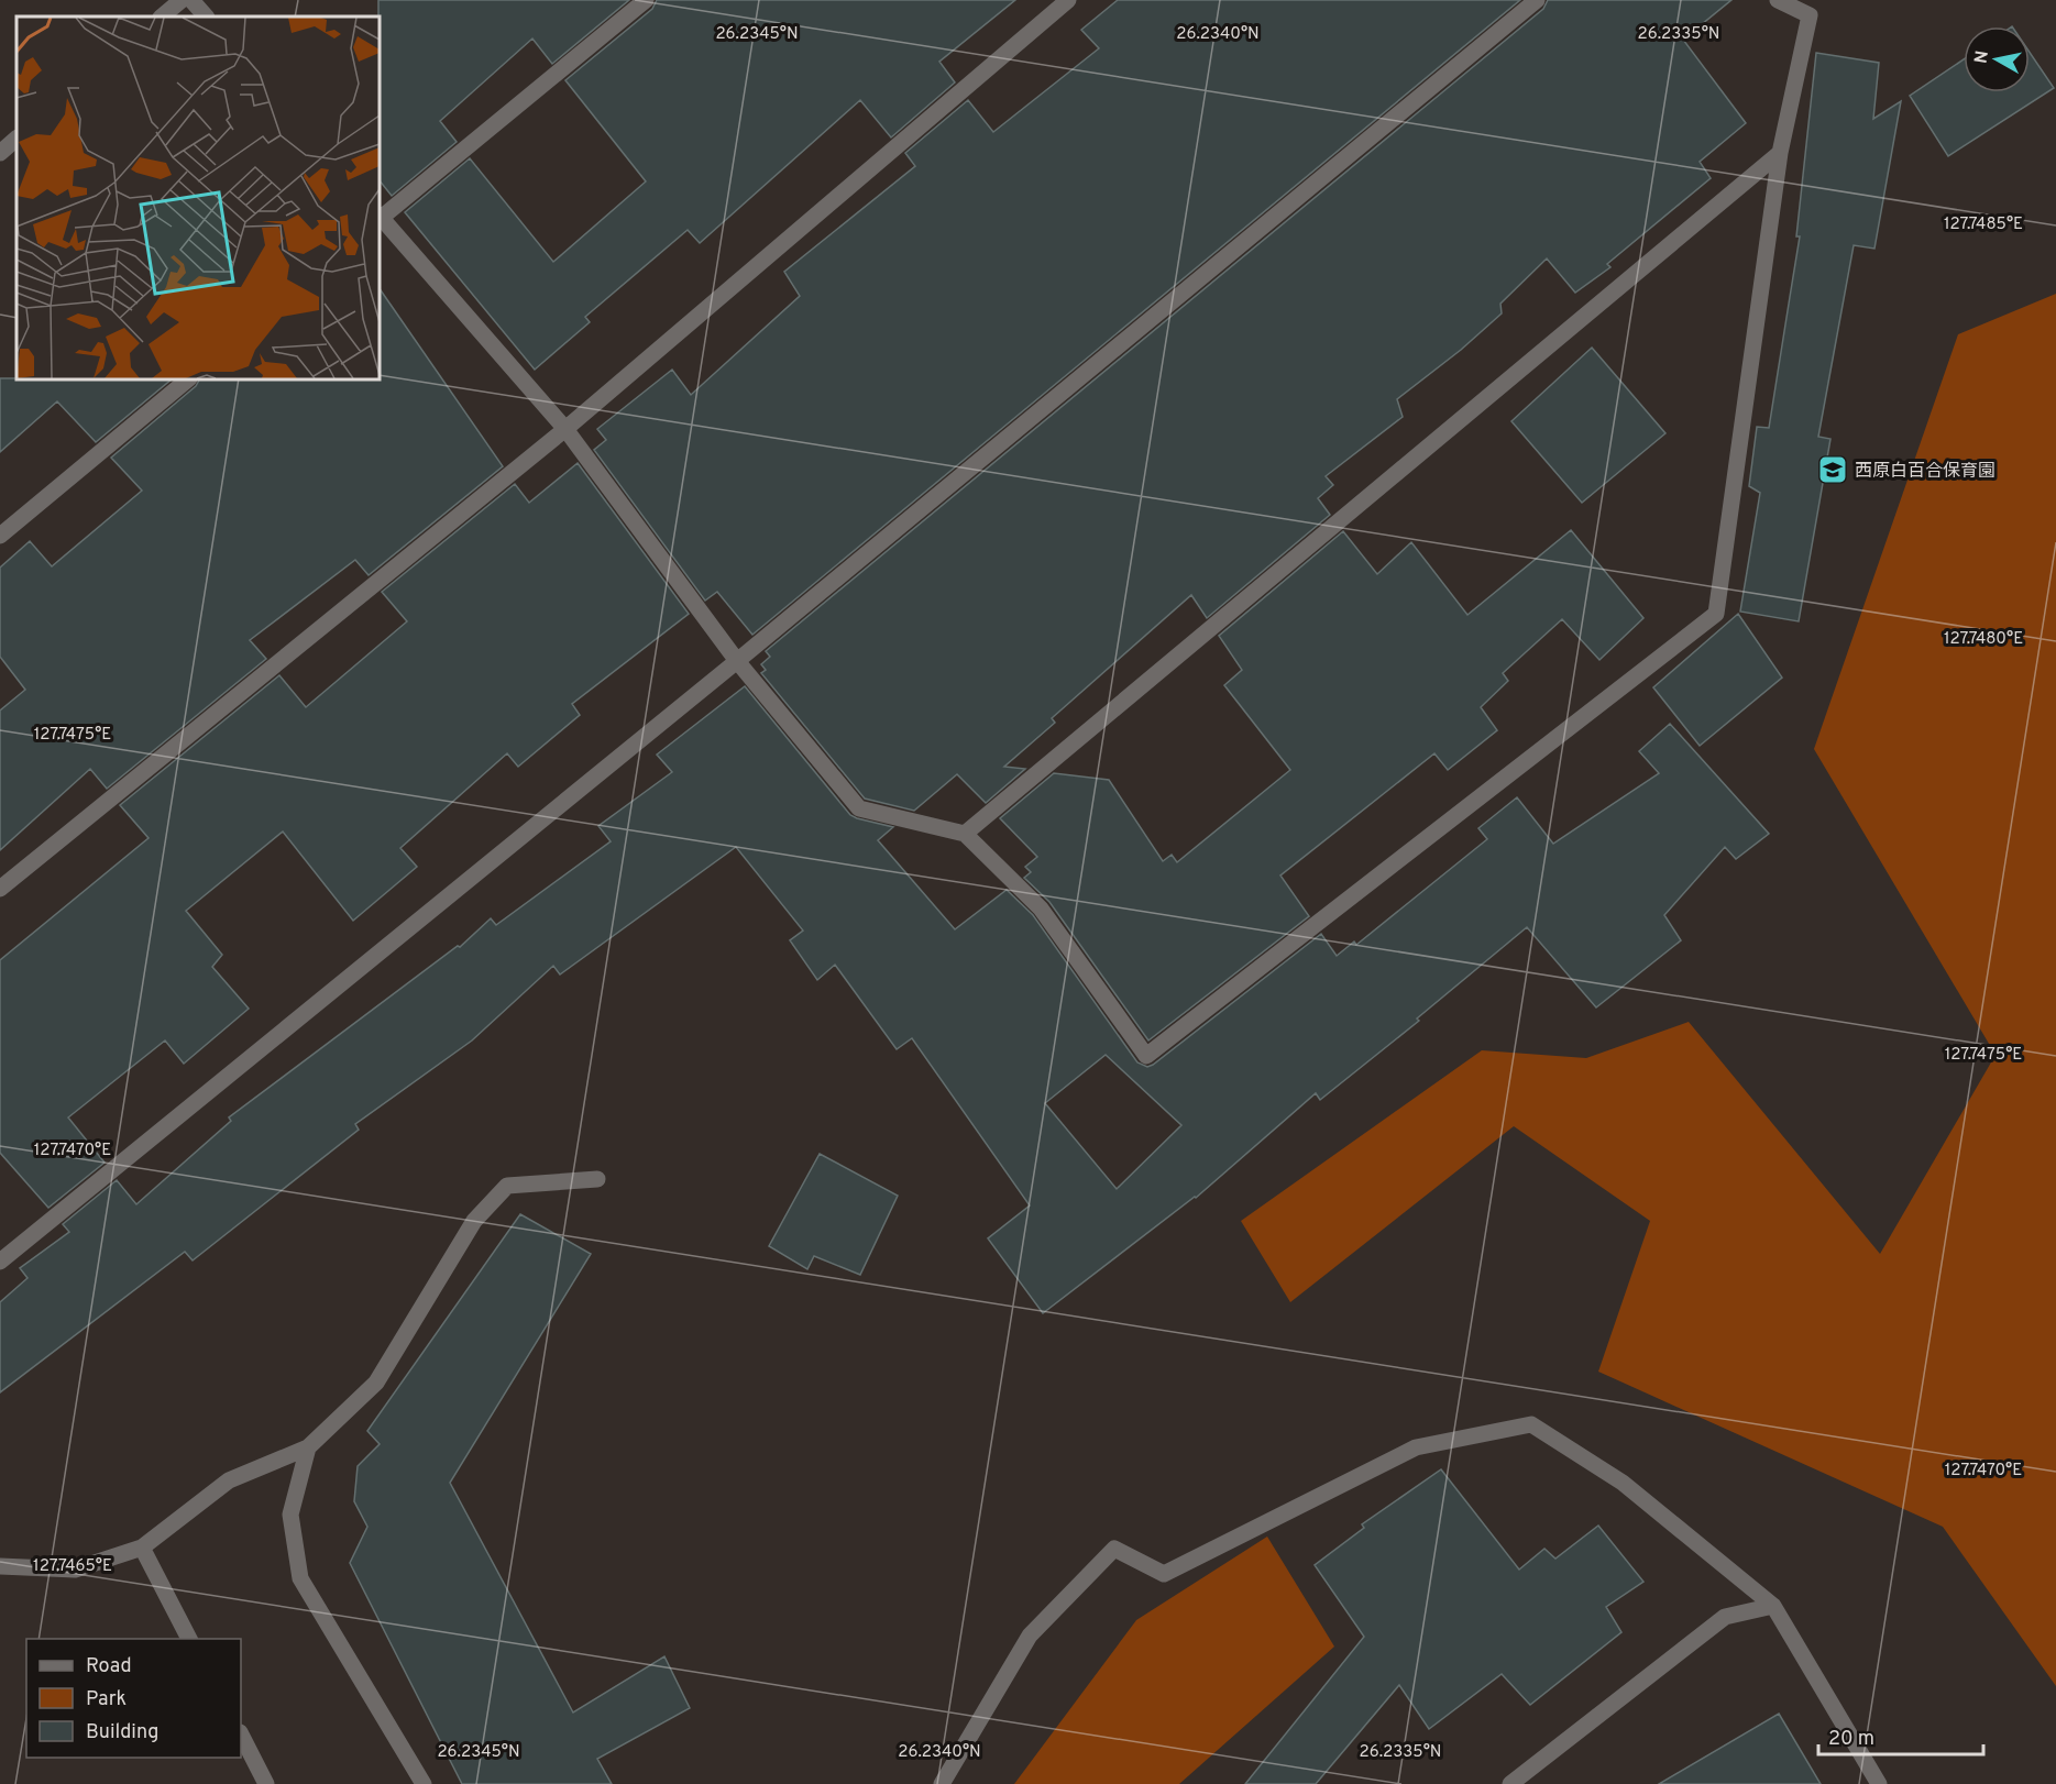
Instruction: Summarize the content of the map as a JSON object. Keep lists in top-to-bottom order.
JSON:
{
  "places": {
    "school or university": ["西原白百合保育園"]
  },
  "legend": ["Road", "Park", "Building"],
  "scale_bar": "20 m",
  "north": "left",
  "coordinates": [
    "26.2345°N",
    "26.2340°N",
    "26.2335°N",
    "127.7485°E",
    "127.7480°E",
    "127.7475°E",
    "127.7470°E",
    "127.7465°E"
  ]
}
